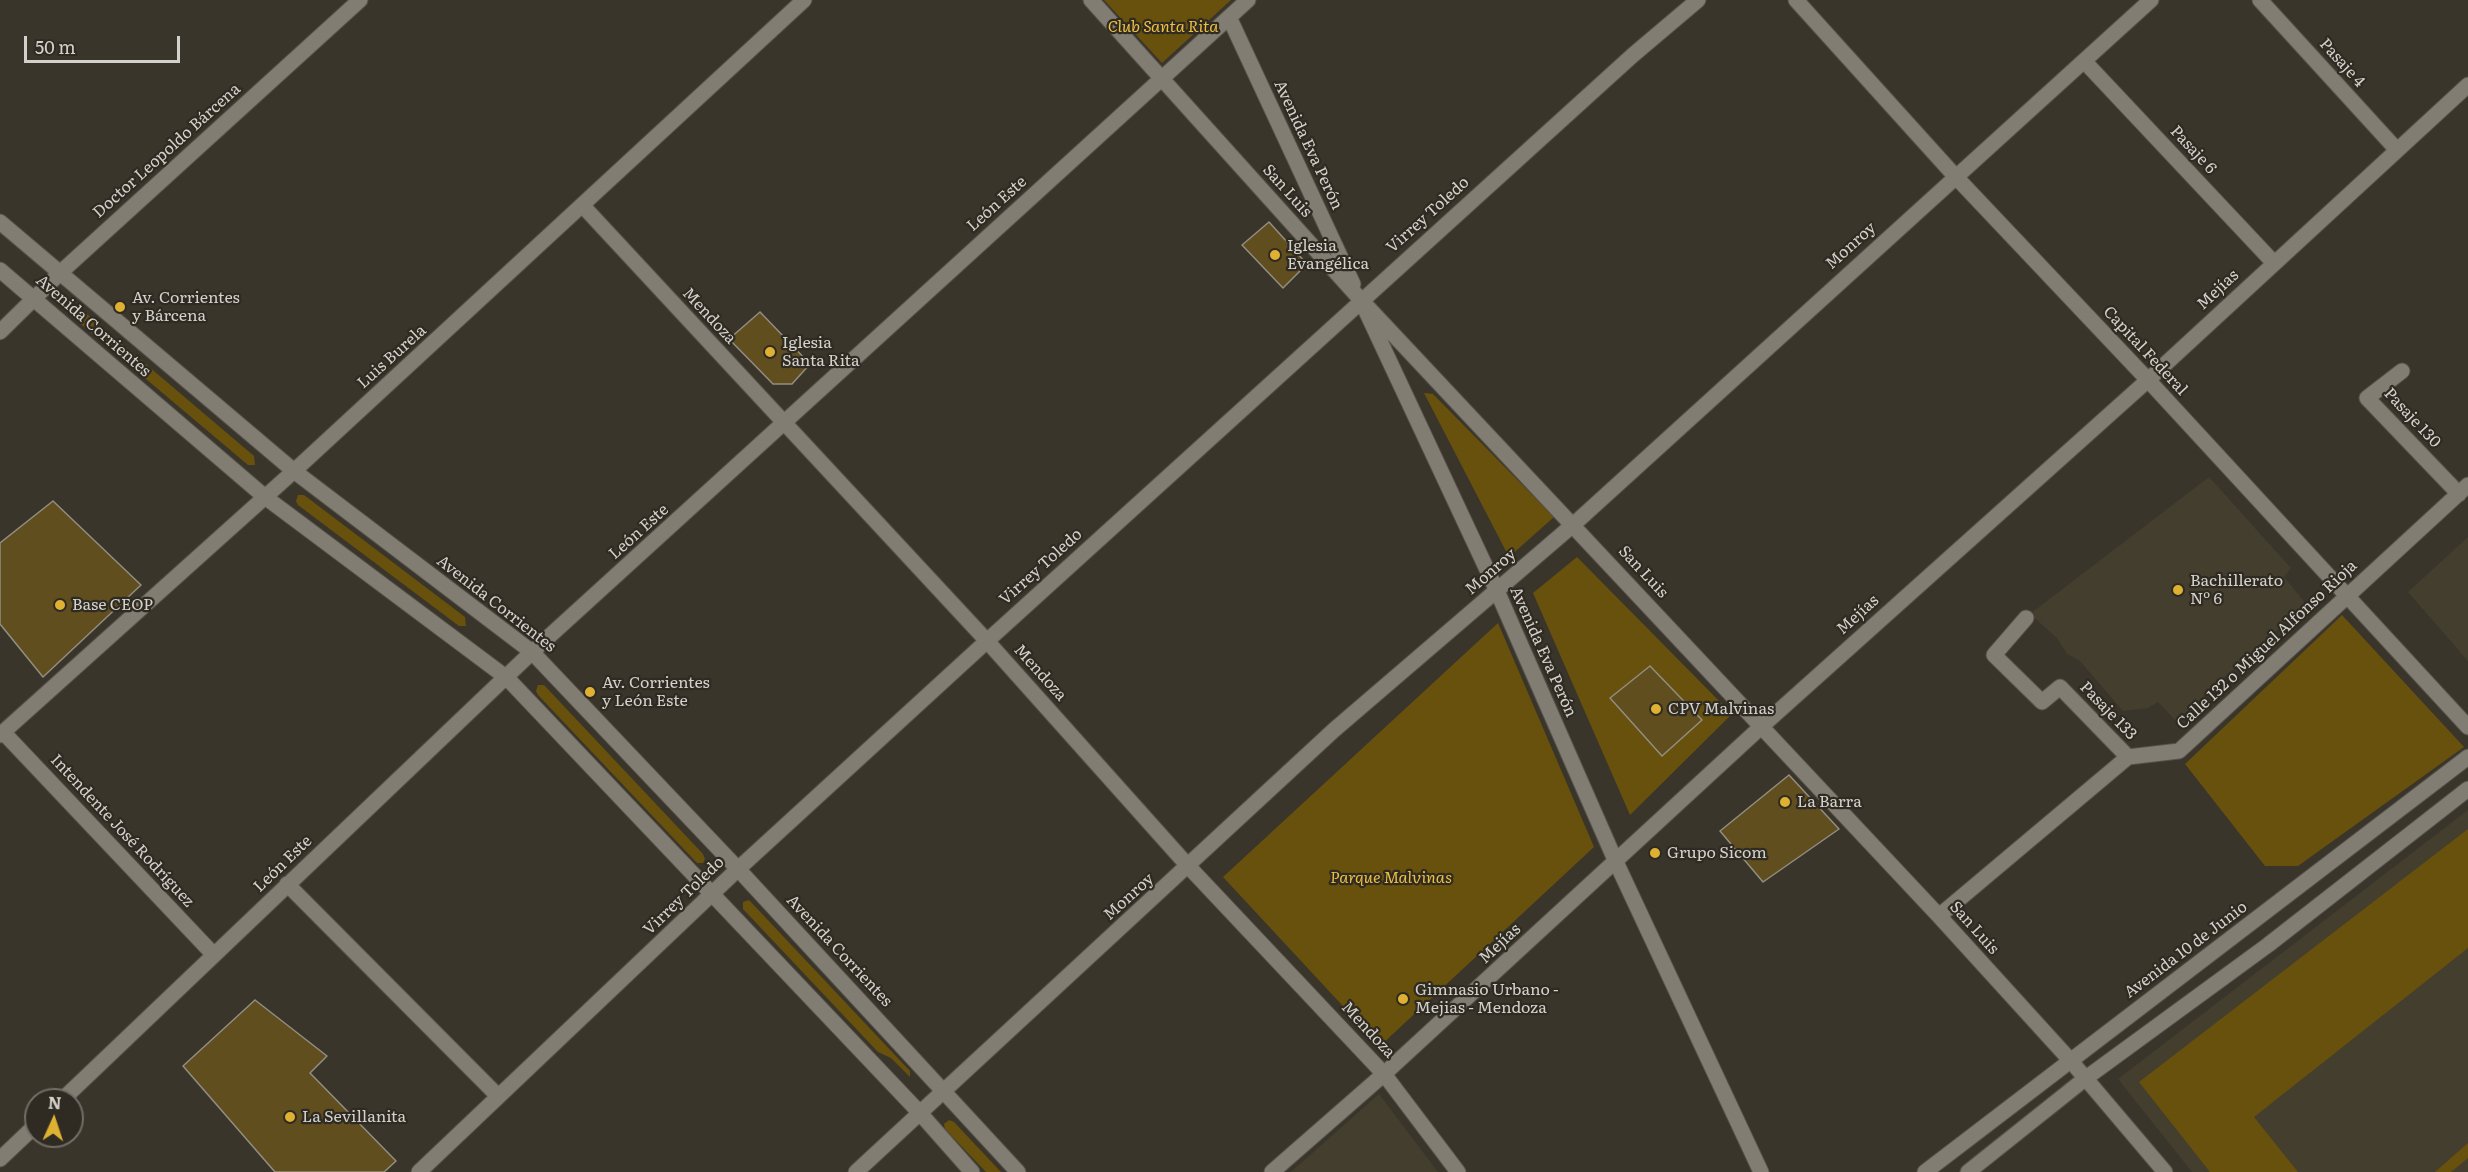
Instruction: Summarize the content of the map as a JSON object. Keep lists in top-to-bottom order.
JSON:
{
  "streets": {
    "street": [
      "Pasaje 4",
      "Avenida Eva Perón",
      "Pasaje 6",
      "Doctor Leopoldo Bárcena",
      "San Luis",
      "León Este",
      "Virrey Toledo",
      "Monroy",
      "Mejías",
      "Mendoza",
      "Avenida Corrientes",
      "Capital Federal",
      "Luis Burela",
      "Pasaje 130",
      "Calle 132 o Miguel Alfonso Rioja",
      "Pasaje 133",
      "Intendente José Rodríguez",
      "Avenida 10 de Junio"
    ]
  },
  "crossings": [
    ["Pasaje 4", "Mejías"],
    ["Avenida Eva Perón", "San Luis"],
    ["Avenida Eva Perón", "León Este"],
    ["Avenida Eva Perón", "Virrey Toledo"],
    ["Avenida Eva Perón", "Monroy"],
    ["Avenida Eva Perón", "Mejías"],
    ["Pasaje 6", "Monroy"],
    ["Pasaje 6", "Mejías"],
    ["Doctor Leopoldo Bárcena", "Avenida Corrientes"],
    ["San Luis", "León Este"],
    ["San Luis", "Virrey Toledo"],
    ["San Luis", "Monroy"],
    ["San Luis", "Mejías"],
    ["San Luis", "Avenida 10 de Junio"],
    ["León Este", "Mendoza"],
    ["León Este", "Avenida Corrientes"],
    ["León Este", "Intendente José Rodríguez"],
    ["Virrey Toledo", "Mendoza"],
    ["Virrey Toledo", "Avenida Corrientes"],
    ["Monroy", "Mendoza"],
    ["Monroy", "Avenida Corrientes"],
    ["Monroy", "Capital Federal"],
    ["Mejías", "Mendoza"],
    ["Mejías", "Capital Federal"],
    ["Mendoza", "Luis Burela"],
    ["Avenida Corrientes", "Luis Burela"],
    ["Capital Federal", "Calle 132 o Miguel Alfonso Rioja"],
    ["Luis Burela", "Intendente José Rodríguez"],
    ["Pasaje 130", "Calle 132 o Miguel Alfonso Rioja"],
    ["Calle 132 o Miguel Alfonso Rioja", "Pasaje 133"]
  ],
  "parks": ["Club Santa Rita", "Parque Malvinas"],
  "places": [
    "Iglesia Evangélica",
    "Av. Corrientes y Bárcena",
    "Iglesia Santa Rita",
    "Bachillerato Nº 6",
    "Base CEOP",
    "Av. Corrientes y León Este",
    "CPV Malvinas",
    "La Barra",
    "Grupo Sicom",
    "Gimnasio Urbano - Mejias - Mendoza",
    "La Sevillanita"
  ],
  "scale_bar": "50 m",
  "north": "top"
}
